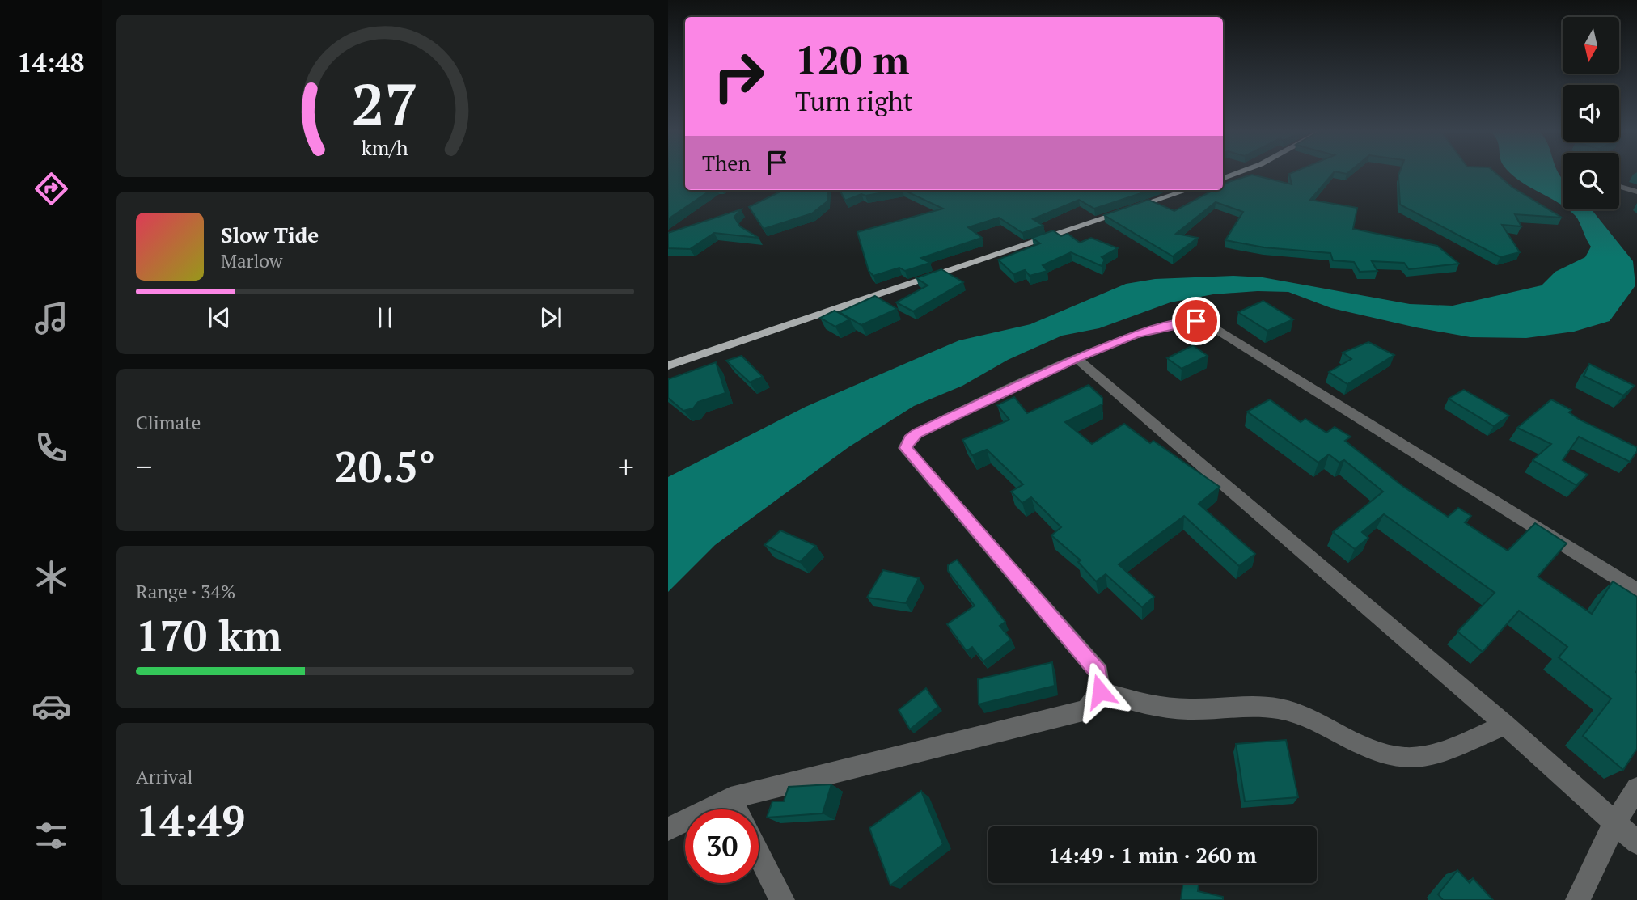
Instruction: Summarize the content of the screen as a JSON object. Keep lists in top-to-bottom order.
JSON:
{
  "north": "bottom",
  "page": {
    "tabs": "14:48",
    "turn": ["120 m", "Turn right"],
    "then": "Then",
    "song": ["Slow Tide", "Marlow"],
    "tile": [
      "Climate",
      ["Range · 34%", "170 km"],
      ["Arrival", "14:49"]
    ],
    "heat": ["−", "20.5°", "+"],
    "limit": "30",
    "trip": "14:49 · 1 min · 260 m",
    "gauge": ["27", "km/h"]
  }
}
